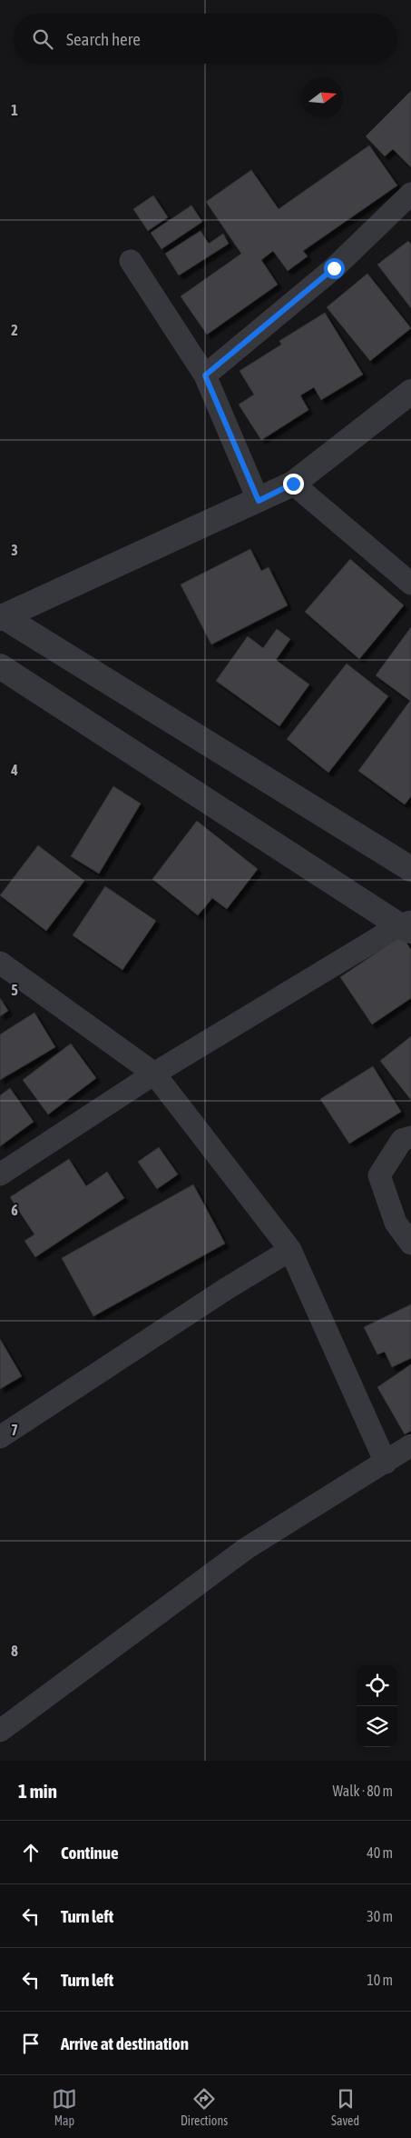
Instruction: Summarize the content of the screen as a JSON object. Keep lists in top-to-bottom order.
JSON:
{
  "north": "right",
  "page": {
    "search": "Search here",
    "heading": ["1 min", "Walk · 80 m"],
    "list": [
      ["Continue", "40 m"],
      ["Turn left", "30 m"],
      ["Turn left", "10 m"],
      "Arrive at destination"
    ],
    "nav": ["Map", "Directions", "Saved"]
  },
  "grid": {
    "rows": [
      "1",
      "2",
      "3",
      "4",
      "5",
      "6",
      "7",
      "8"
    ]
  }
}
